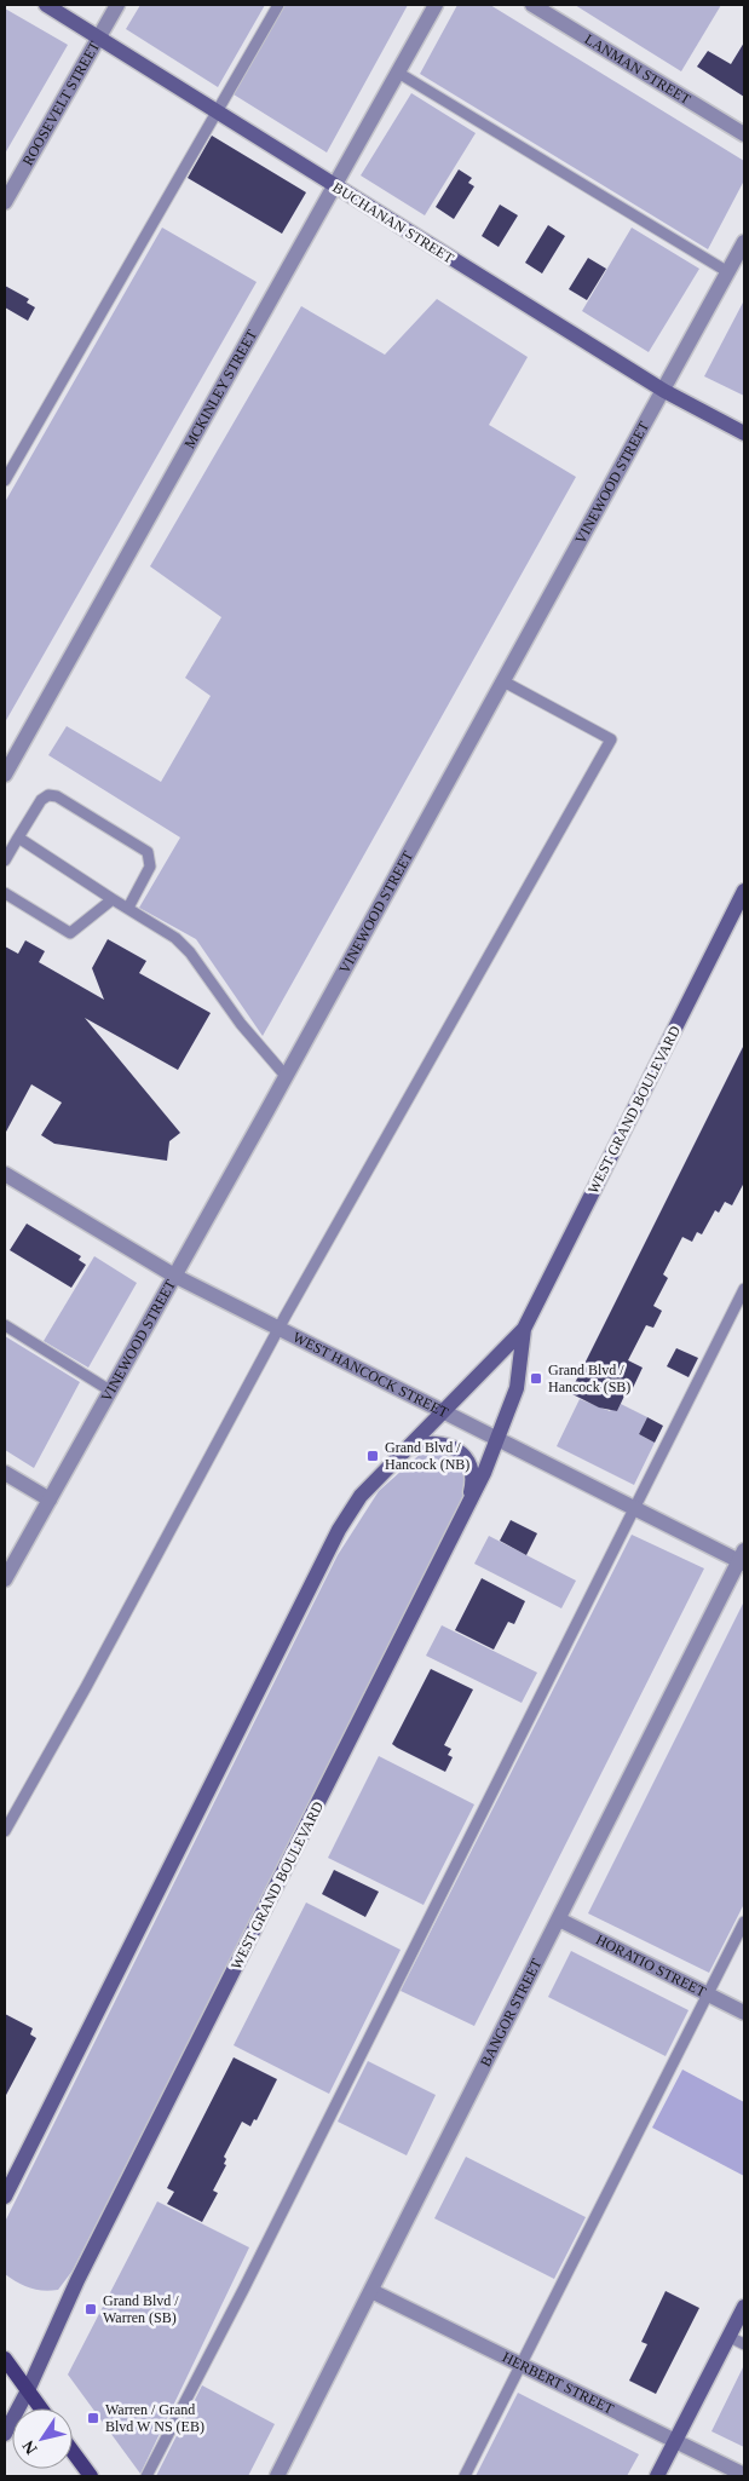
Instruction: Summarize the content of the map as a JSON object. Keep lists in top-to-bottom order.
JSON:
{
  "streets": {
    "main road": ["BUCHANAN STREET", "WEST GRAND BOULEVARD"],
    "street": [
      "LANMAN STREET",
      "ROOSEVELT STREET",
      "MCKINLEY STREET",
      "VINEWOOD STREET",
      "WEST HANCOCK STREET",
      "HORATIO STREET",
      "BANGOR STREET",
      "HERBERT STREET"
    ]
  },
  "crossings": [
    ["ROOSEVELT STREET", "BUCHANAN STREET"],
    ["BUCHANAN STREET", "MCKINLEY STREET"],
    ["BUCHANAN STREET", "VINEWOOD STREET"],
    ["VINEWOOD STREET", "WEST HANCOCK STREET"],
    ["WEST GRAND BOULEVARD", "WEST HANCOCK STREET"],
    ["WEST HANCOCK STREET", "BANGOR STREET"],
    ["HORATIO STREET", "BANGOR STREET"],
    ["BANGOR STREET", "HERBERT STREET"]
  ],
  "places": {
    "transit": [
      "Grand Blvd / Hancock (SB)",
      "Grand Blvd / Hancock (NB)",
      "Grand Blvd / Warren (SB)",
      "Warren / Grand Blvd W NS (EB)"
    ]
  },
  "north": "bottom left"
}
